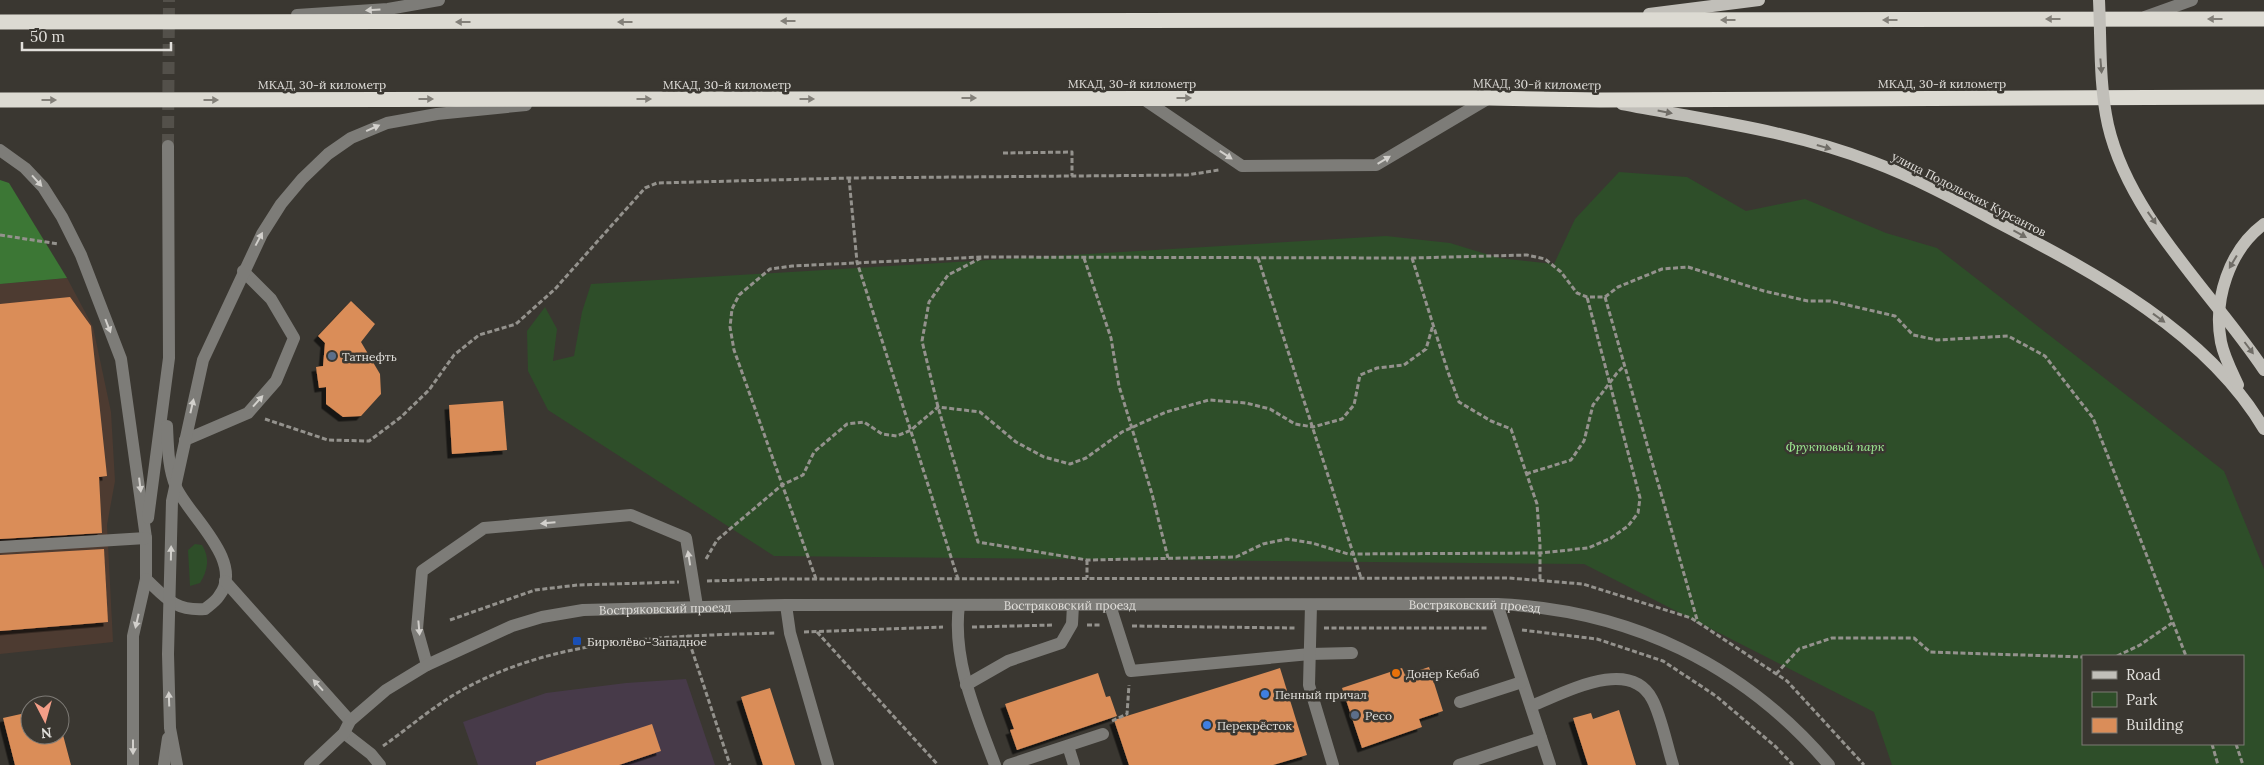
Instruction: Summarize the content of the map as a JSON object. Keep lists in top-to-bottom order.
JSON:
{
  "streets": {
    "highway": ["МКАД, 30-й километр"],
    "main road": ["улица Подольских Курсантов"],
    "street": ["Востряковский проезд"]
  },
  "crossings": [
    ["МКАД, 30-й километр", "улица Подольских Курсантов"]
  ],
  "one_way": ["улица Подольских Курсантов"],
  "parks": ["Фруктовый парк"],
  "places": {
    "other": [
      "Татнефть",
      "Донер Кебаб",
      "Пенный причал",
      "Ресо",
      "Перекрёсток"
    ],
    "transit": ["Бирюлёво-Западное"]
  },
  "legend": ["Road", "Park", "Building"],
  "scale_bar": "50 m",
  "north": "bottom"
}
